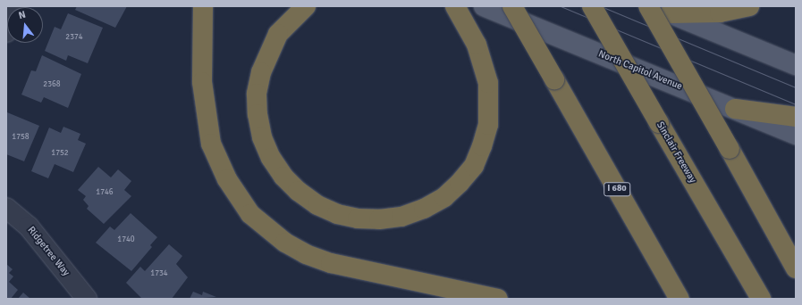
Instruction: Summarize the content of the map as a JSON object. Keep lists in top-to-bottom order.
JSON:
{
  "streets": {
    "highway": ["Sinclair Freeway", "I 680"],
    "main road": ["North Capitol Avenue"],
    "street": ["Ridgetree Way"]
  },
  "house_numbers": [
    "2374",
    "2368",
    "1758",
    "1752",
    "1746",
    "1740",
    "1734"
  ],
  "north": "top"
}
